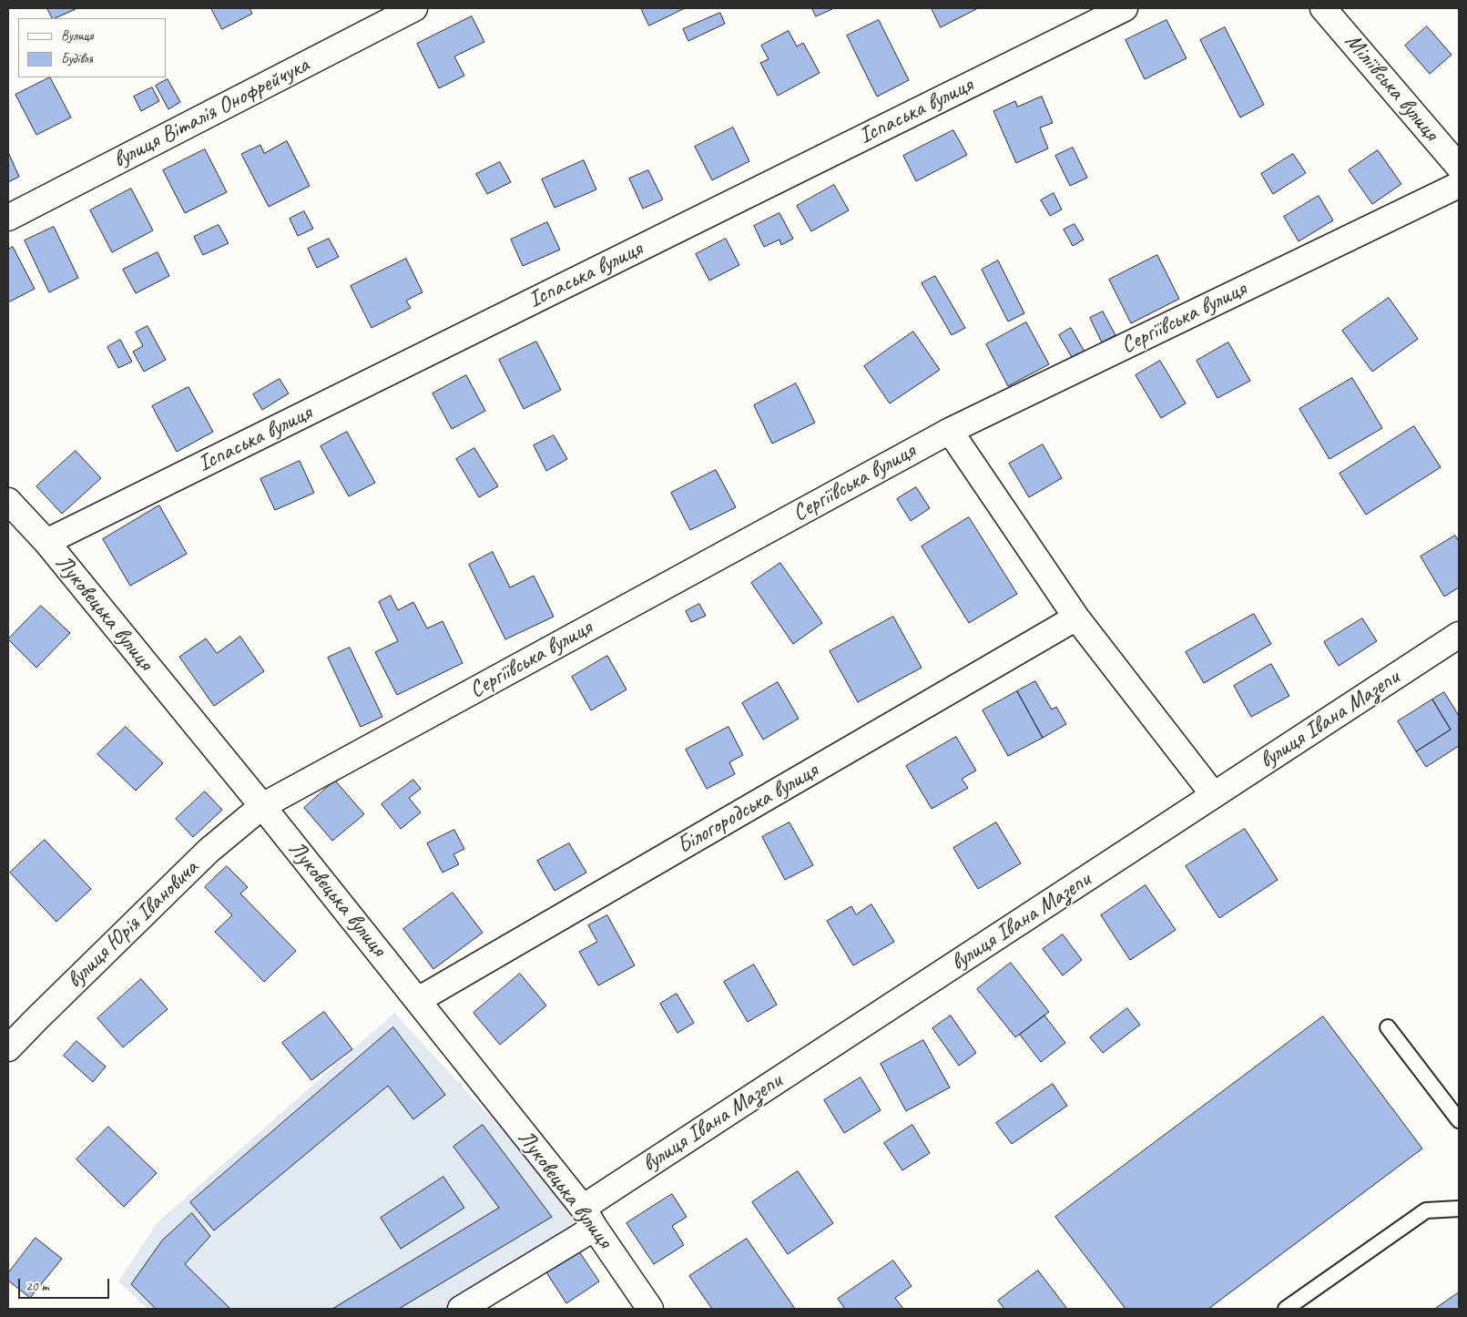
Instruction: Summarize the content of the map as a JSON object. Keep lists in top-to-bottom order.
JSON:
{
  "streets": {
    "street": [
      "Міліївська вулиця",
      "Іспаська вулиця",
      "вулиця Віталія Онофрейчука",
      "Сергіївська вулиця",
      "Луковецька вулиця",
      "вулиця Івана Мазепи",
      "Білогородська вулиця",
      "вулиця Юрія Івановича"
    ]
  },
  "crossings": [
    ["Іспаська вулиця", "Луковецька вулиця"],
    ["Сергіївська вулиця", "Луковецька вулиця"],
    ["Сергіївська вулиця", "вулиця Юрія Івановича"],
    ["Луковецька вулиця", "вулиця Івана Мазепи"],
    ["Луковецька вулиця", "Білогородська вулиця"],
    ["Луковецька вулиця", "вулиця Юрія Івановича"]
  ],
  "legend": ["Вулиця", "Будівля"],
  "scale_bar": "20 m"
}
